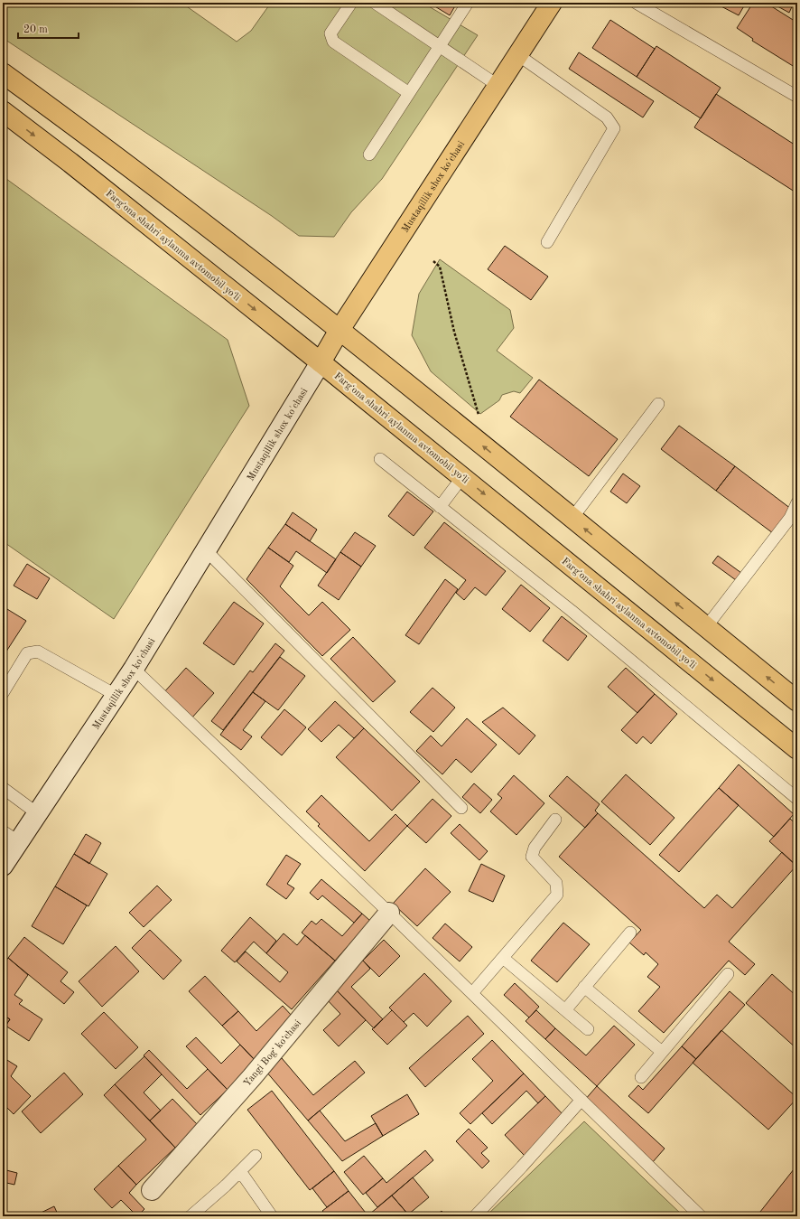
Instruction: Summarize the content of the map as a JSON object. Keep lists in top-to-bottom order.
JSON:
{
  "streets": {
    "main road": ["Mustaqillik shox ko'chasi", "Fargʻona shahri aylanma avtomobil yoʻli", "Yangi Bogʻ koʻchasi"]
  },
  "crossings": [
    ["Mustaqillik shox ko'chasi", "Fargʻona shahri aylanma avtomobil yoʻli"]
  ],
  "scale_bar": "20 m"
}
